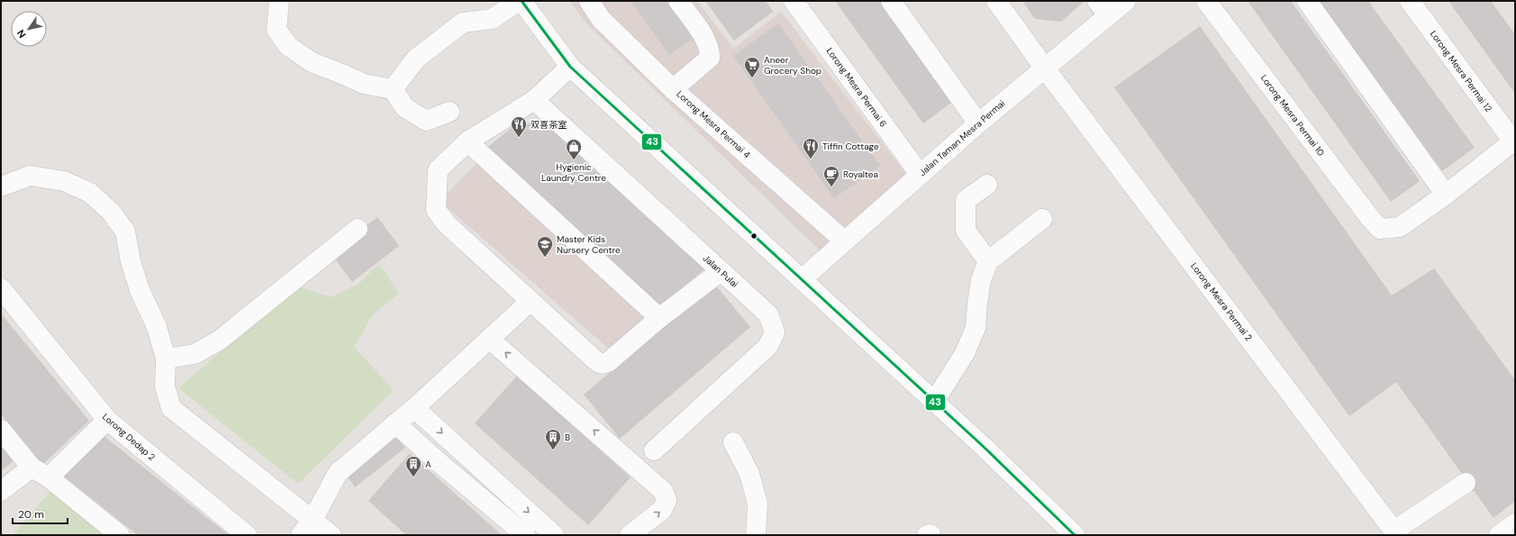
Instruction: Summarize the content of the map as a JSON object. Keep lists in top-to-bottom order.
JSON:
{
  "streets": {
    "street": [
      "Lorong Mesra Permai 12",
      "Lorong Mesra Permai 6",
      "Lorong Mesra Permai 10",
      "Lorong Mesra Permai 4",
      "Jalan Taman Mesra Permai",
      "Jalan Pulai",
      "Lorong Mesra Permai 2",
      "Lorong Dedap 2"
    ]
  },
  "crossings": [
    ["Lorong Mesra Permai 6", "Jalan Taman Mesra Permai"],
    ["Lorong Mesra Permai 4", "Jalan Taman Mesra Permai"],
    ["Jalan Taman Mesra Permai", "Lorong Mesra Permai 2"]
  ],
  "places": {
    "supermarket": ["Aneer Grocery Shop"],
    "restaurant": ["双喜茶室", "Tiffin Cottage"],
    "shop": ["Hygienic Laundry Centre"],
    "cafe": ["Royaltea"],
    "school or university": ["Master Kids Nursery Centre"],
    "building": ["B", "A"]
  },
  "lines": ["transit line 43"],
  "scale_bar": "20 m",
  "north": "bottom left"
}
